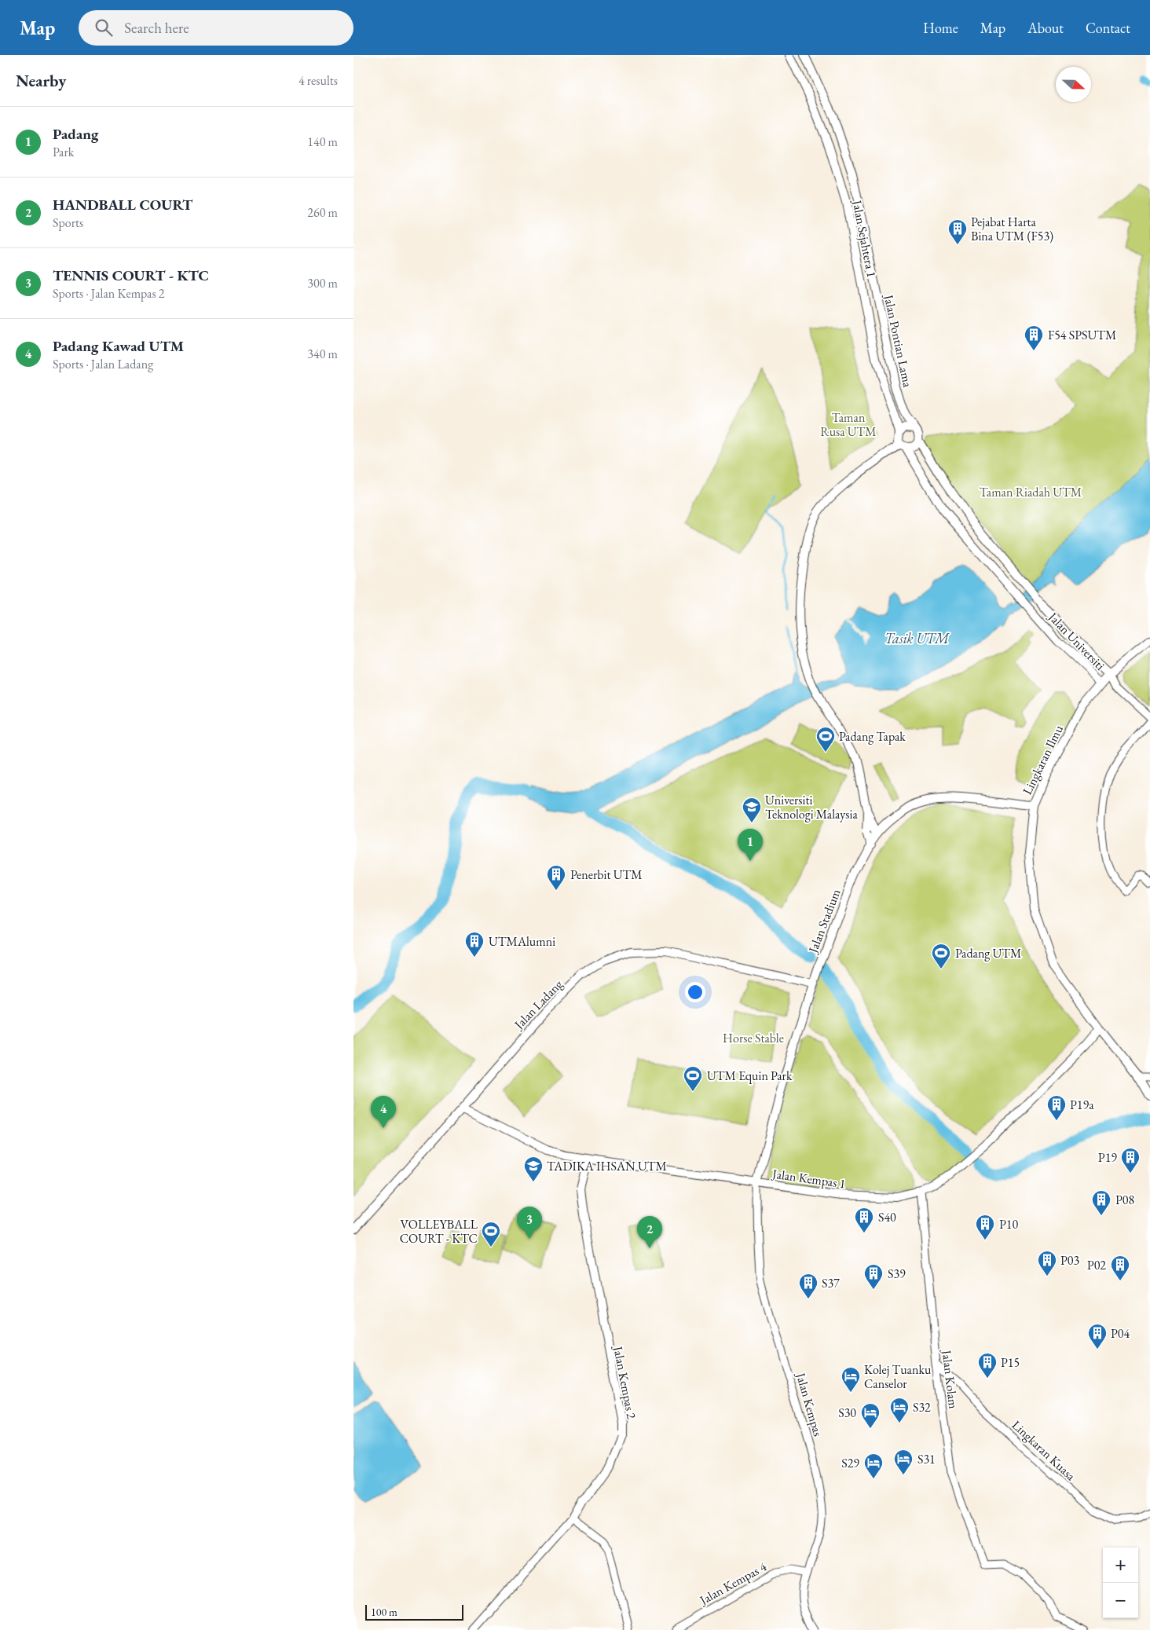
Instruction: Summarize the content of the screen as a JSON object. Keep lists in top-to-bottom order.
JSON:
{
  "streets": {
    "street": [
      "Jalan Sejahtera 1",
      "Jalan Pontian Lama",
      "Jalan Universiti",
      "Lingkaran Ilmu",
      "Jalan Stadium",
      "Jalan Ladang",
      "Jalan Kempas 1",
      "Jalan Kolam",
      "Jalan Kempas 2",
      "Jalan Kempas",
      "Lingkaran Kuasa",
      "Jalan Kempas 4"
    ]
  },
  "crossings": [
    ["Jalan Sejahtera 1", "Jalan Pontian Lama"],
    ["Jalan Sejahtera 1", "Jalan Universiti"],
    ["Jalan Pontian Lama", "Jalan Universiti"],
    ["Jalan Universiti", "Lingkaran Ilmu"],
    ["Lingkaran Ilmu", "Jalan Stadium"],
    ["Lingkaran Ilmu", "Jalan Kempas 1"],
    ["Jalan Stadium", "Jalan Ladang"],
    ["Jalan Stadium", "Jalan Kempas 1"],
    ["Jalan Stadium", "Jalan Kempas"],
    ["Jalan Ladang", "Jalan Kempas 1"],
    ["Jalan Kempas 1", "Jalan Kolam"],
    ["Jalan Kempas 1", "Jalan Kempas 2"],
    ["Jalan Kempas 1", "Jalan Kempas"],
    ["Jalan Kolam", "Lingkaran Kuasa"],
    ["Jalan Kempas", "Jalan Kempas 4"]
  ],
  "water": ["Tasik UTM"],
  "parks": ["Taman Rusa UTM", "Taman Riadah UTM", "Horse Stable"],
  "places": {
    "building": [
      "Pejabat Harta Bina UTM (F53)",
      "F54 SPSUTM",
      "Penerbit UTM",
      "UTMAlumni",
      "P19a",
      "P19",
      "P08",
      "S40",
      "P10",
      "P03",
      "P02",
      "S39",
      "S37",
      "P04",
      "P15"
    ],
    "sports": [
      "Padang Tapak",
      "Padang UTM",
      "UTM Equin Park",
      "VOLLEYBALL COURT - KTC"
    ],
    "school or university": ["Universiti Teknologi Malaysia", "TADIKA IHSAN UTM"],
    "hotel": [
      "Kolej Tuanku Canselor",
      "S32",
      "S30",
      "S31",
      "S29"
    ]
  },
  "scale_bar": "100 m",
  "north": "right",
  "page": {
    "header": "Map",
    "search": "Search here",
    "nav": [
      "Home",
      "Map",
      "About",
      "Contact"
    ],
    "heading": ["Nearby", "4 results"],
    "list": [
      {
        "mark": "1",
        "name": "Padang",
        "note": "Park",
        "value": "140 m"
      },
      {
        "mark": "2",
        "name": "HANDBALL COURT",
        "note": "Sports",
        "value": "260 m"
      },
      {
        "mark": "3",
        "name": "TENNIS COURT - KTC",
        "note": "Sports · Jalan Kempas 2",
        "value": "300 m"
      },
      {
        "mark": "4",
        "name": "Padang Kawad UTM",
        "note": "Sports · Jalan Ladang",
        "value": "340 m"
      }
    ],
    "pins": [
      "1",
      "4",
      "3",
      "2"
    ],
    "map_buttons": ["+", "−"],
    "scale": "100 m"
  }
}
